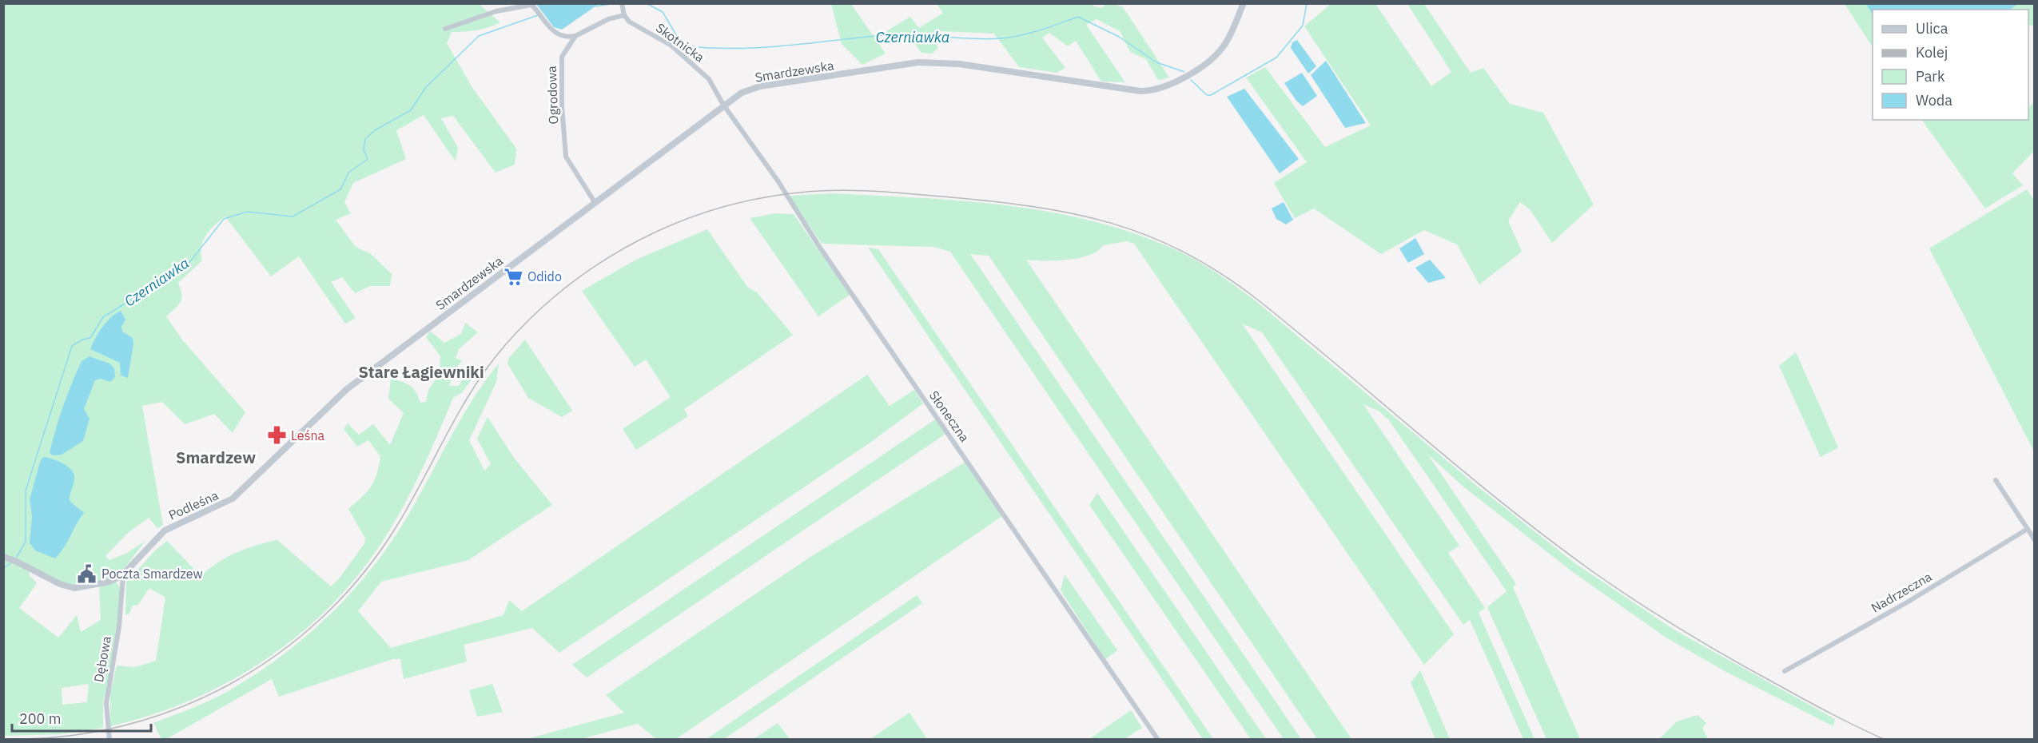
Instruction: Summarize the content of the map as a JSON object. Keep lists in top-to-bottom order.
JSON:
{
  "streets": {
    "street": [
      "Skotnicka",
      "Smardzewska",
      "Ogrodowa",
      "Słoneczna",
      "Podleśna",
      "Nadrzeczna",
      "Dębowa"
    ]
  },
  "crossings": [
    ["Skotnicka", "Smardzewska"],
    ["Skotnicka", "Ogrodowa"],
    ["Skotnicka", "Słoneczna"],
    ["Smardzewska", "Ogrodowa"],
    ["Smardzewska", "Słoneczna"],
    ["Smardzewska", "Podleśna"],
    ["Podleśna", "Dębowa"]
  ],
  "districts": ["Stare Łagiewniki", "Smardzew"],
  "water": ["Czerniawka"],
  "places": {
    "supermarket": ["Odido"],
    "pharmacy": ["Leśna"],
    "public building": ["Poczta Smardzew"]
  },
  "legend": [
    "Ulica",
    "Kolej",
    "Park",
    "Woda"
  ],
  "scale_bar": "200 m"
}
